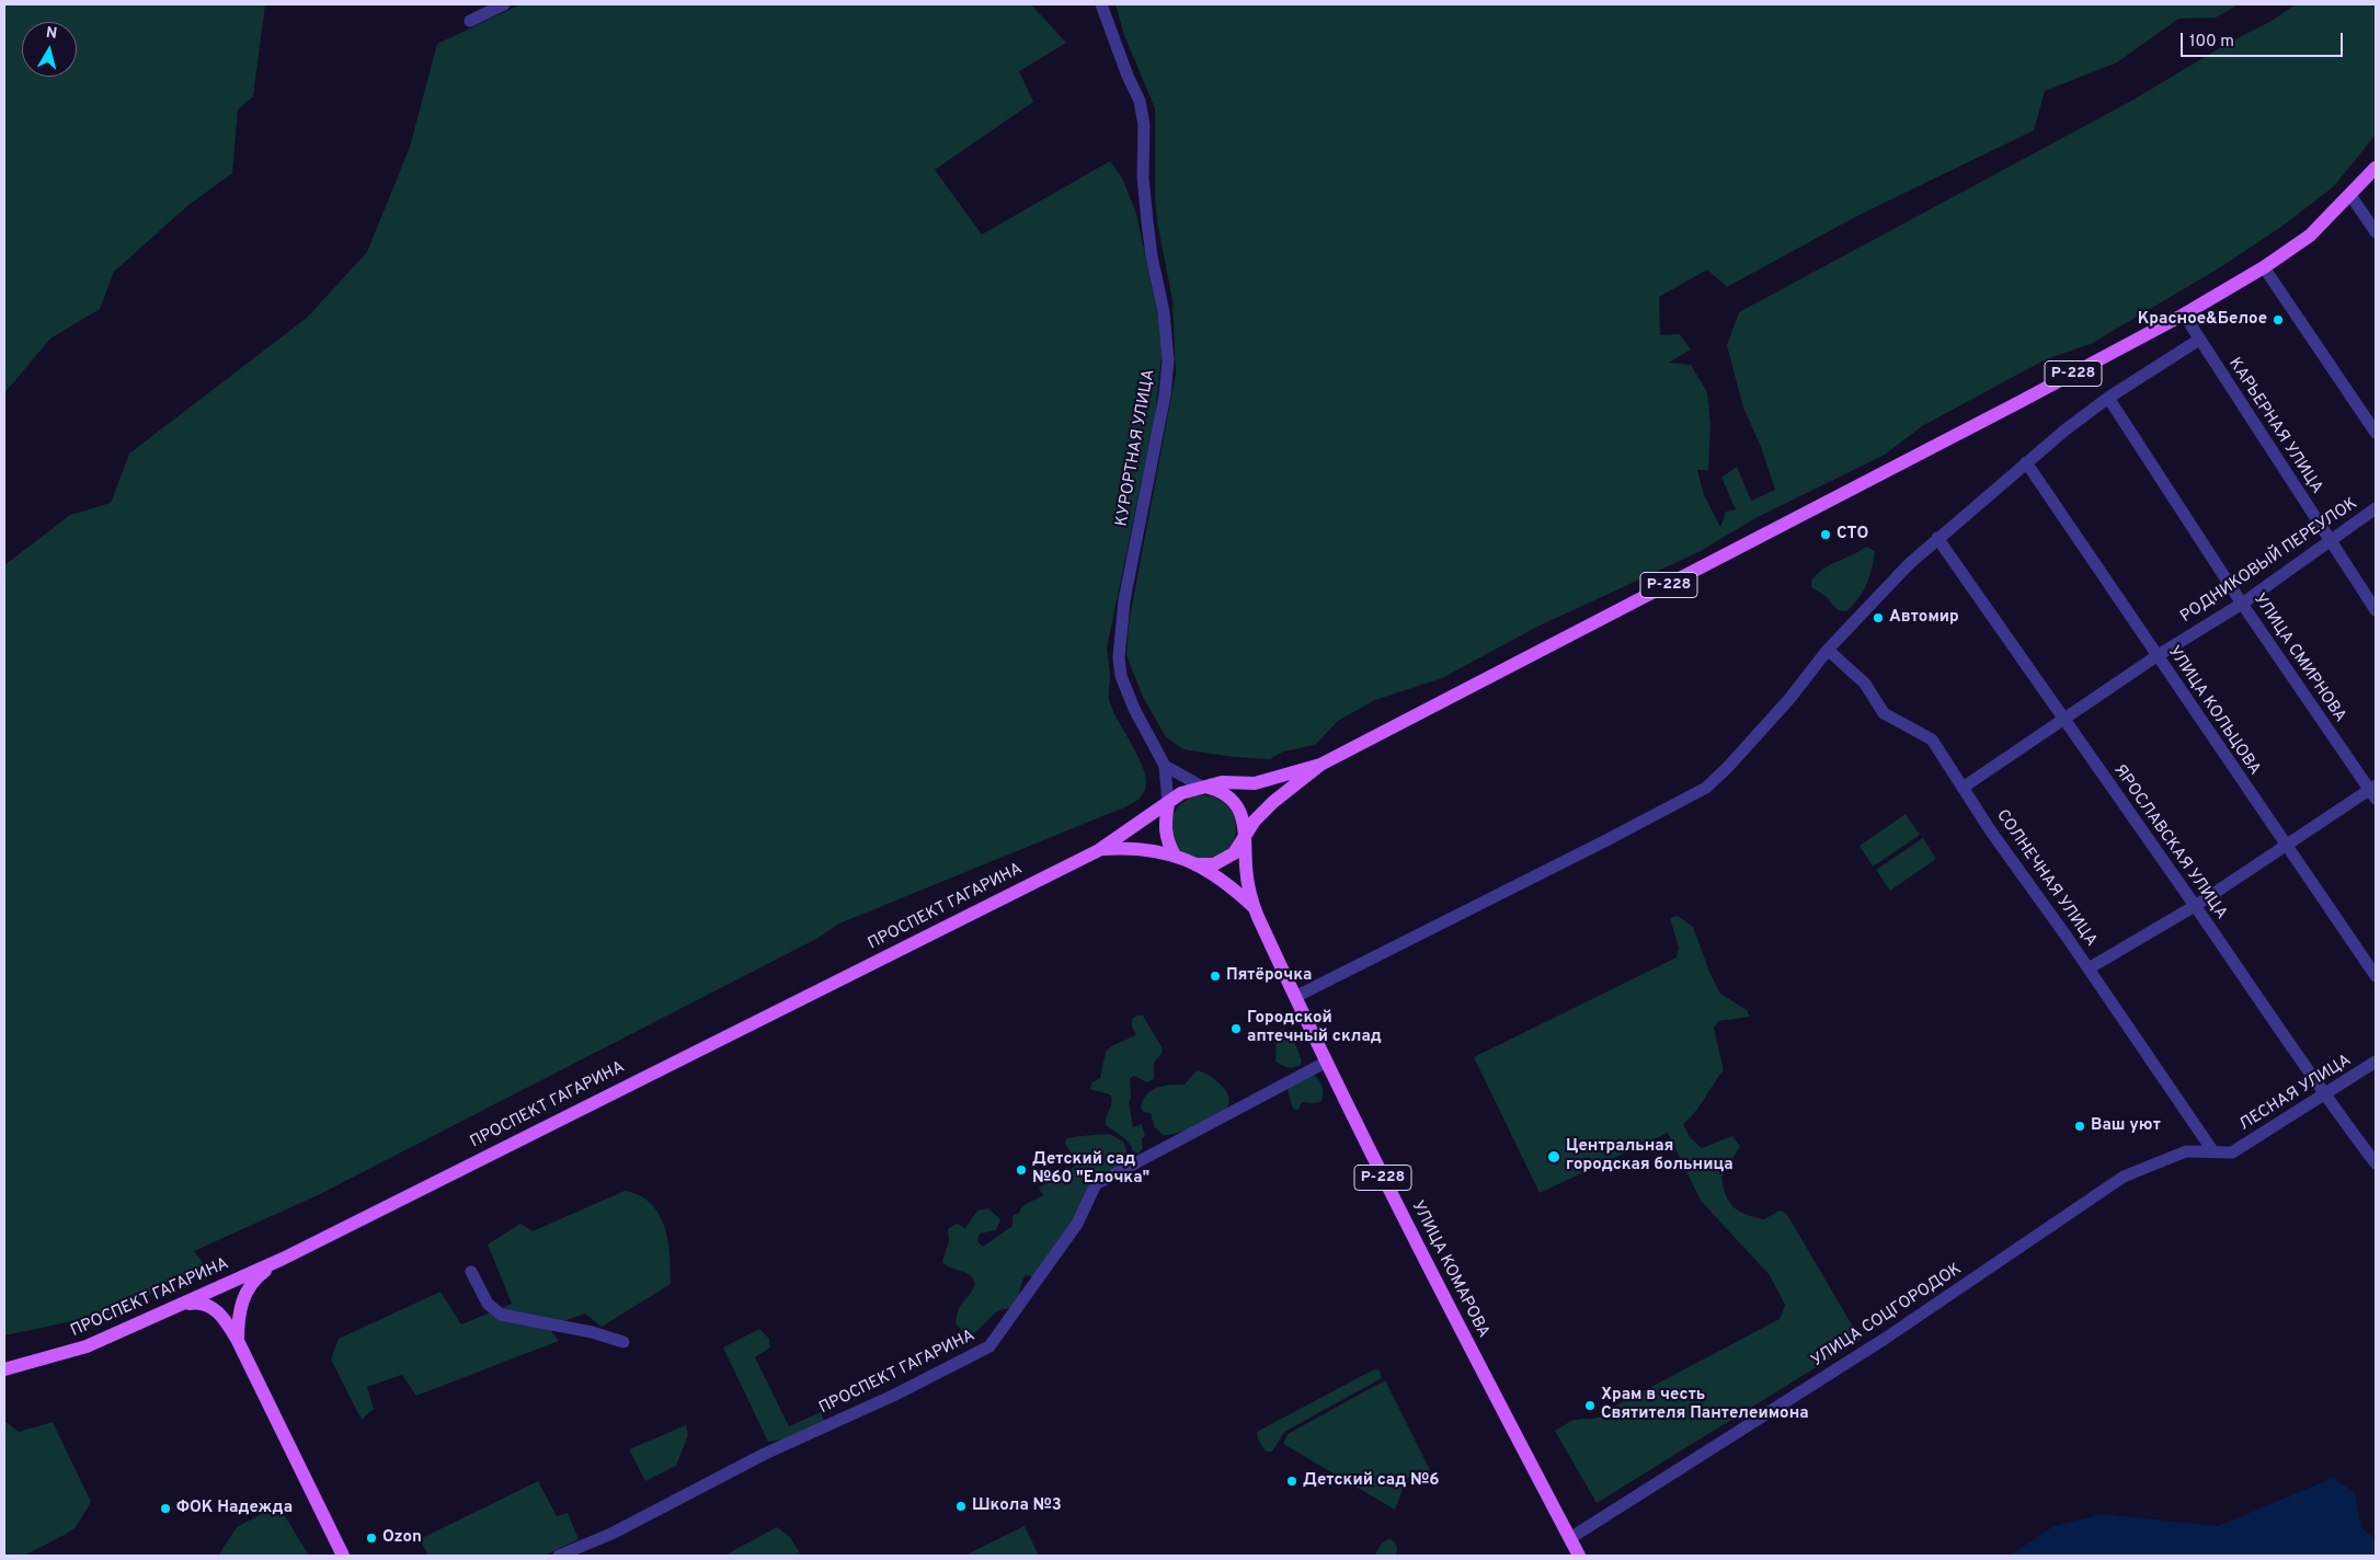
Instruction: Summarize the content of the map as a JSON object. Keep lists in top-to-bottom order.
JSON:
{
  "streets": {
    "main road": ["Р-228", "ПРОСПЕКТ ГАГАРИНА", "УЛИЦА КОМАРОВА"],
    "street": [
      "КАРЬЕРНАЯ УЛИЦА",
      "КУРОРТНАЯ УЛИЦА",
      "РОДНИКОВЫЙ ПЕРЕУЛОК",
      "УЛИЦА СМИРНОВА",
      "УЛИЦА КОЛЬЦОВА",
      "ЯРОСЛАВСКАЯ УЛИЦА",
      "СОЛНЕЧНАЯ УЛИЦА",
      "ЛЕСНАЯ УЛИЦА",
      "УЛИЦА СОЦГОРОДОК"
    ]
  },
  "crossings": [
    ["Р-228", "КАРЬЕРНАЯ УЛИЦА"],
    ["Р-228", "КУРОРТНАЯ УЛИЦА"],
    ["Р-228", "ПРОСПЕКТ ГАГАРИНА"],
    ["Р-228", "УЛИЦА КОМАРОВА"],
    ["КАРЬЕРНАЯ УЛИЦА", "РОДНИКОВЫЙ ПЕРЕУЛОК"],
    ["КУРОРТНАЯ УЛИЦА", "ПРОСПЕКТ ГАГАРИНА"],
    ["РОДНИКОВЫЙ ПЕРЕУЛОК", "УЛИЦА СМИРНОВА"],
    ["РОДНИКОВЫЙ ПЕРЕУЛОК", "УЛИЦА КОЛЬЦОВА"],
    ["РОДНИКОВЫЙ ПЕРЕУЛОК", "ЯРОСЛАВСКАЯ УЛИЦА"],
    ["РОДНИКОВЫЙ ПЕРЕУЛОК", "СОЛНЕЧНАЯ УЛИЦА"],
    ["ЯРОСЛАВСКАЯ УЛИЦА", "ЛЕСНАЯ УЛИЦА"],
    ["СОЛНЕЧНАЯ УЛИЦА", "УЛИЦА СОЦГОРОДОК"],
    ["ПРОСПЕКТ ГАГАРИНА", "УЛИЦА КОМАРОВА"],
    ["ЛЕСНАЯ УЛИЦА", "УЛИЦА СОЦГОРОДОК"],
    ["УЛИЦА КОМАРОВА", "УЛИЦА СОЦГОРОДОК"]
  ],
  "places": [
    "Красное&Белое",
    "СТО",
    "Автомир",
    "Пятёрочка",
    "Городской аптечный склад",
    "Ваш уют",
    "Центральная городская больница",
    "Детский сад №60 \"Елочка\"",
    "Храм в честь Святителя Пантелеимона",
    "Детский сад №6",
    "Школа №3",
    "ФОК Надежда",
    "Ozon"
  ],
  "scale_bar": "100 m",
  "north": "top"
}
